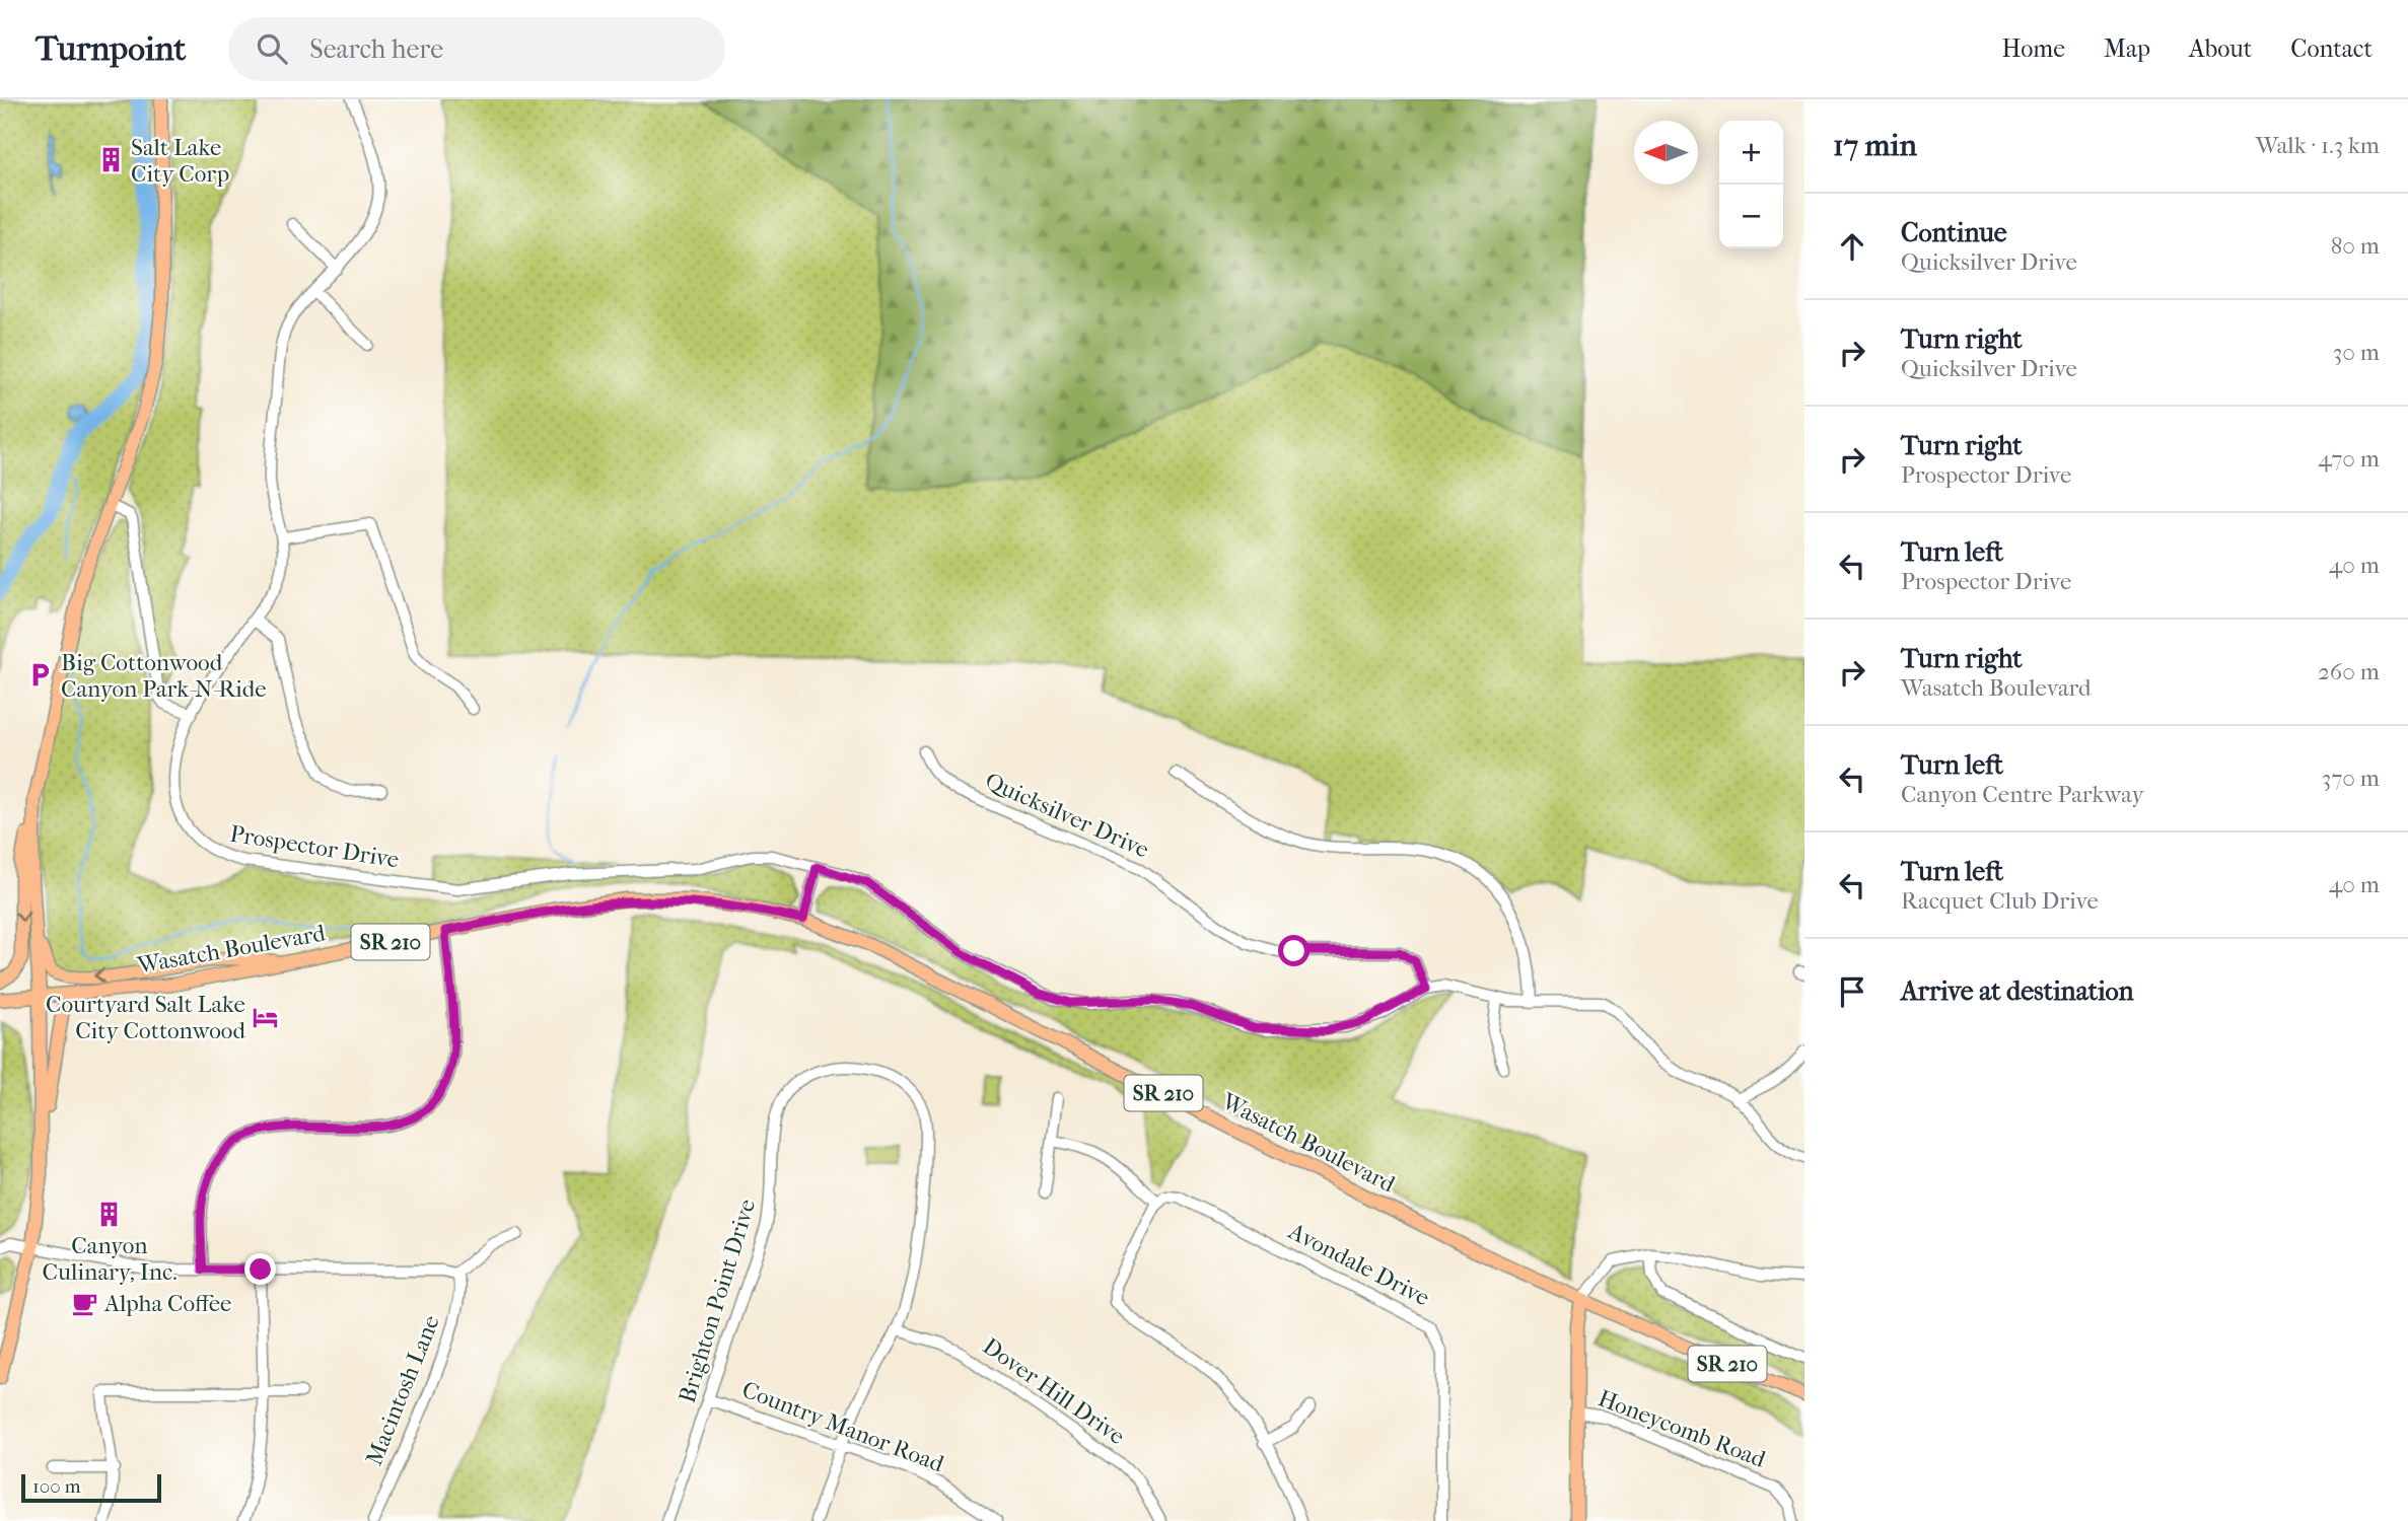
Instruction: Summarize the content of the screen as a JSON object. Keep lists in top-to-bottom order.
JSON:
{
  "streets": {
    "main road": ["SR 210", "Wasatch Boulevard"],
    "street": [
      "Quicksilver Drive",
      "Prospector Drive",
      "Avondale Drive",
      "Brighton Point Drive",
      "Macintosh Lane",
      "Dover Hill Drive",
      "Country Manor Road",
      "Honeycomb Road"
    ]
  },
  "crossings": [
    ["Quicksilver Drive", "Prospector Drive"],
    ["Brighton Point Drive", "Dover Hill Drive"],
    ["Brighton Point Drive", "Country Manor Road"]
  ],
  "places": {
    "building": ["Salt Lake City Corp", "Canyon Culinary, Inc."],
    "parking": ["Big Cottonwood Canyon Park-N-Ride"],
    "hotel": ["Courtyard Salt Lake City Cottonwood"],
    "cafe": ["Alpha Coffee"]
  },
  "scale_bar": "100 m",
  "north": "left",
  "page": {
    "header": "Turnpoint",
    "search": "Search here",
    "nav": [
      "Home",
      "Map",
      "About",
      "Contact"
    ],
    "heading": ["17 min", "Walk · 1.3 km"],
    "map_buttons": ["+", "−"],
    "list": [
      ["Continue", "Quicksilver Drive", "80 m"],
      ["Turn right", "Quicksilver Drive", "30 m"],
      ["Turn right", "Prospector Drive", "470 m"],
      ["Turn left", "Prospector Drive", "40 m"],
      ["Turn right", "Wasatch Boulevard", "260 m"],
      ["Turn left", "Canyon Centre Parkway", "370 m"],
      ["Turn left", "Racquet Club Drive", "40 m"],
      "Arrive at destination"
    ],
    "scale": "100 m"
  }
}
